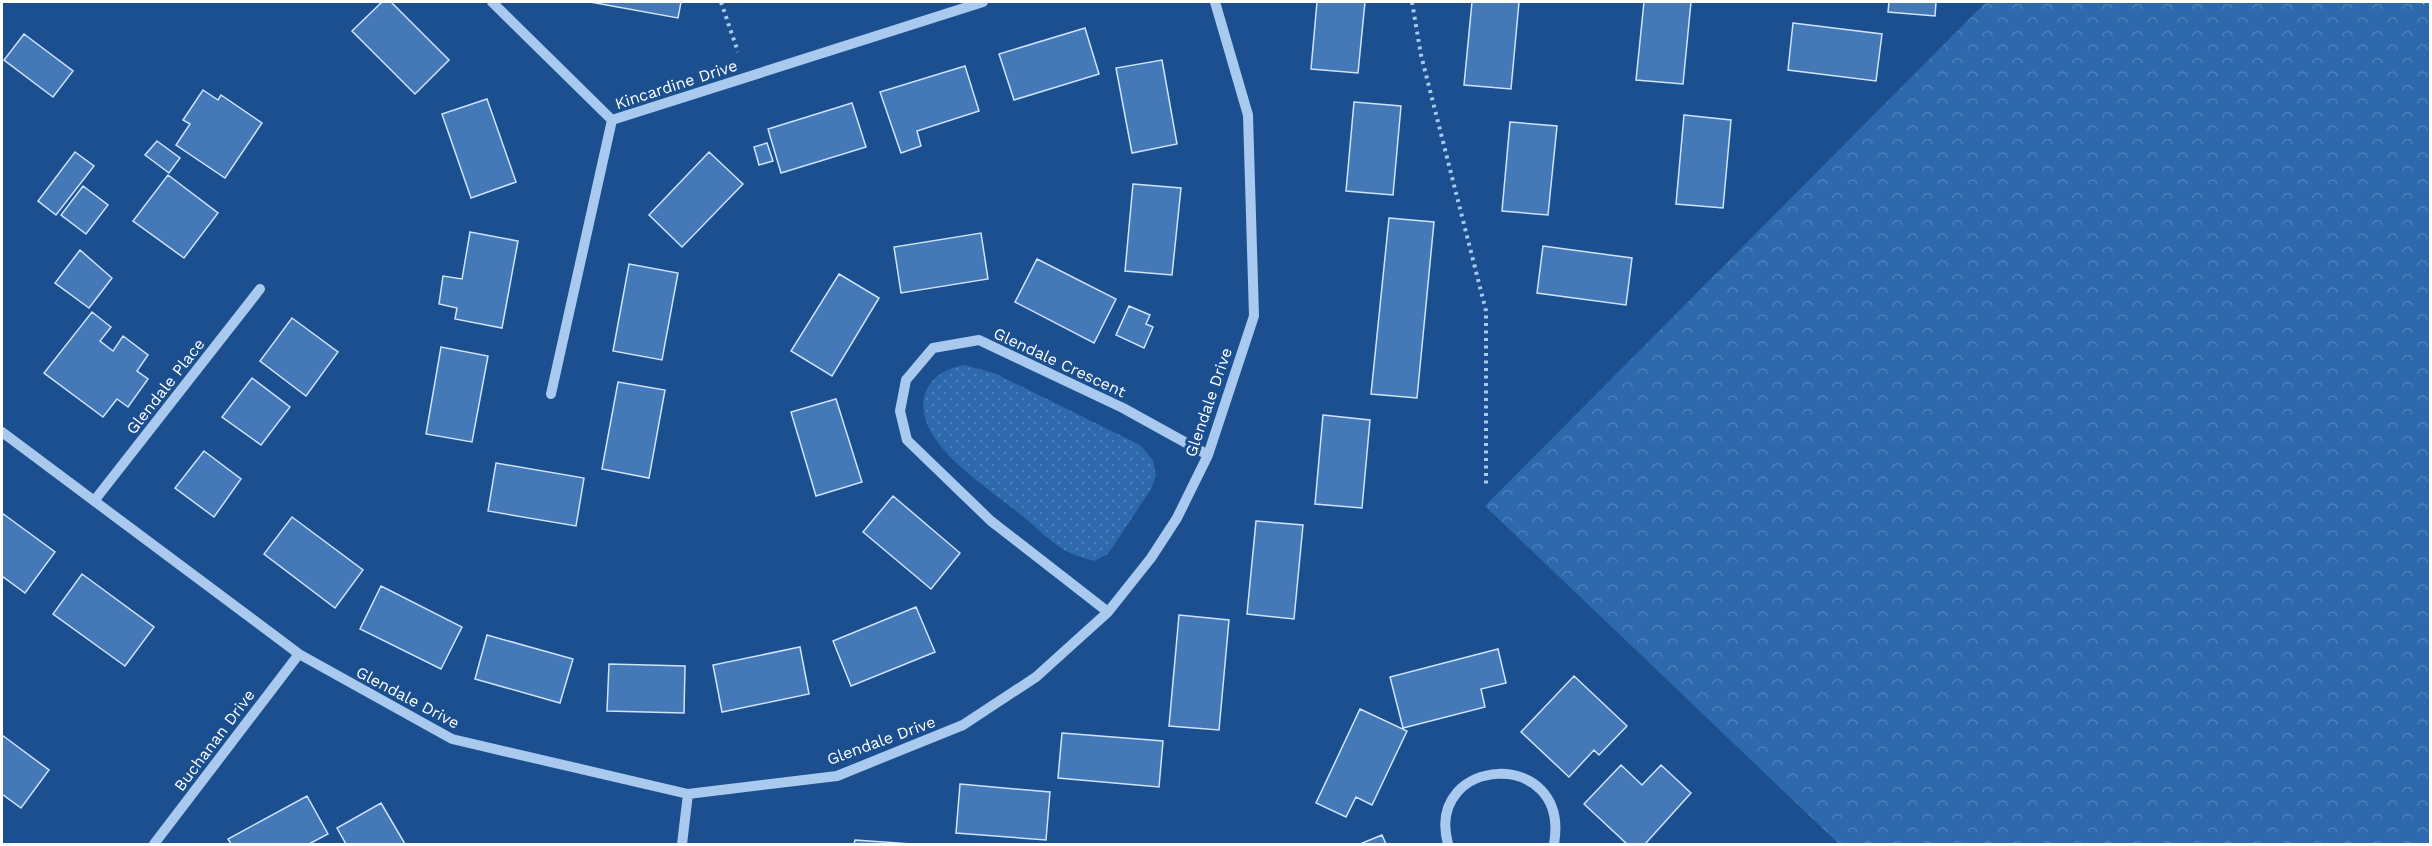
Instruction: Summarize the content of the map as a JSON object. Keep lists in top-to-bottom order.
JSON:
{
  "streets": {
    "street": [
      "Kincardine Drive",
      "Glendale Crescent",
      "Glendale Place",
      "Glendale Drive",
      "Buchanan Drive"
    ]
  },
  "crossings": [
    ["Glendale Crescent", "Glendale Drive"],
    ["Glendale Place", "Glendale Drive"],
    ["Glendale Drive", "Buchanan Drive"]
  ]
}
